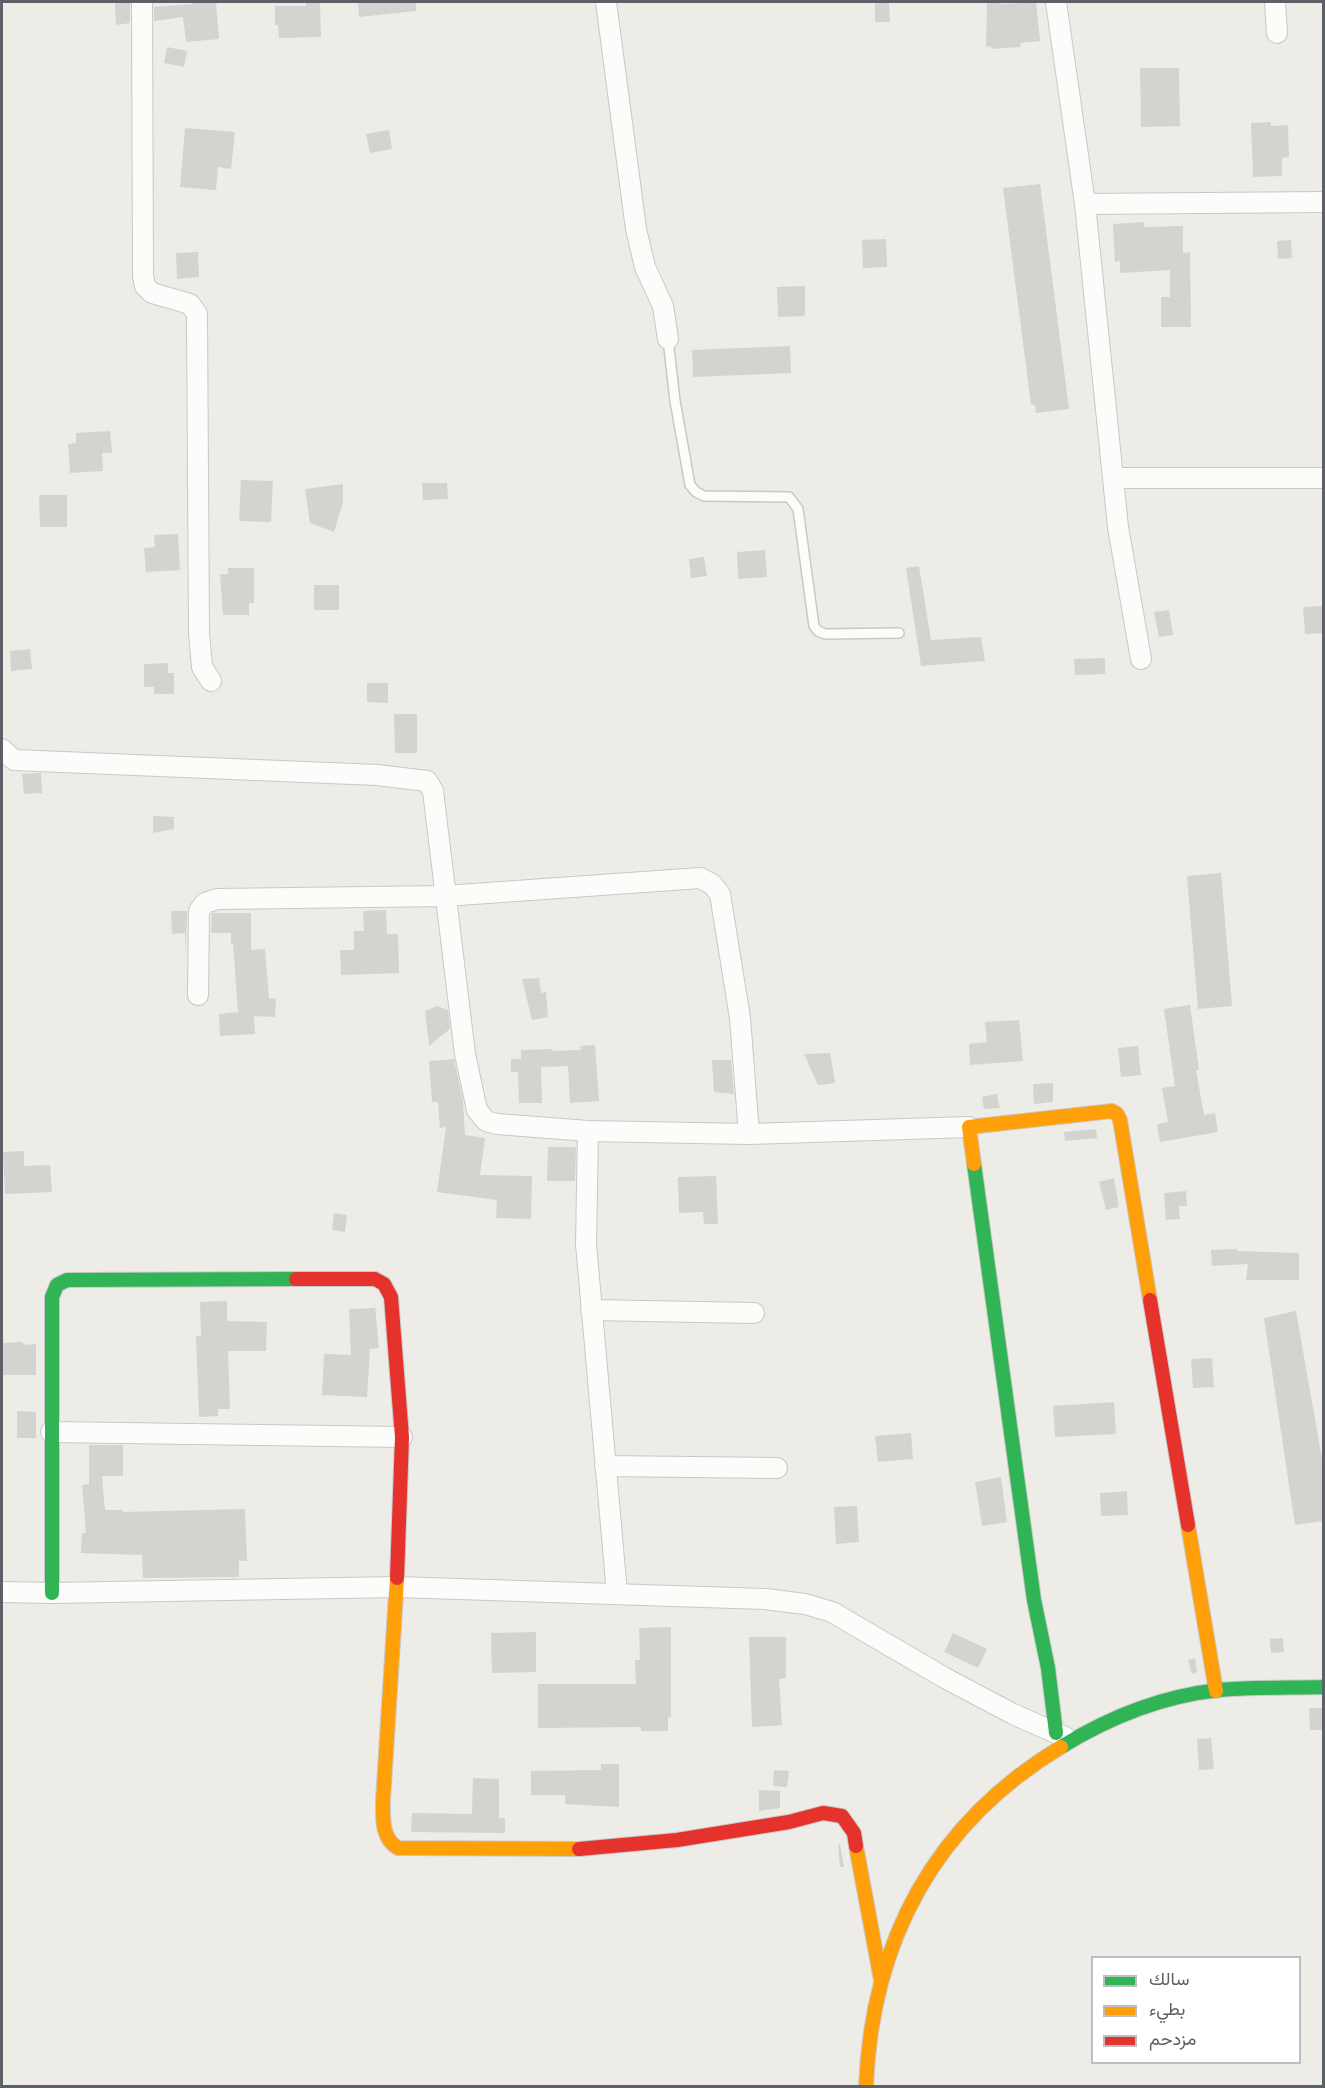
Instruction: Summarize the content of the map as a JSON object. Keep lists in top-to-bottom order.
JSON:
{
  "legend": ["سالك", "بطيء", "مزدحم"]
}
